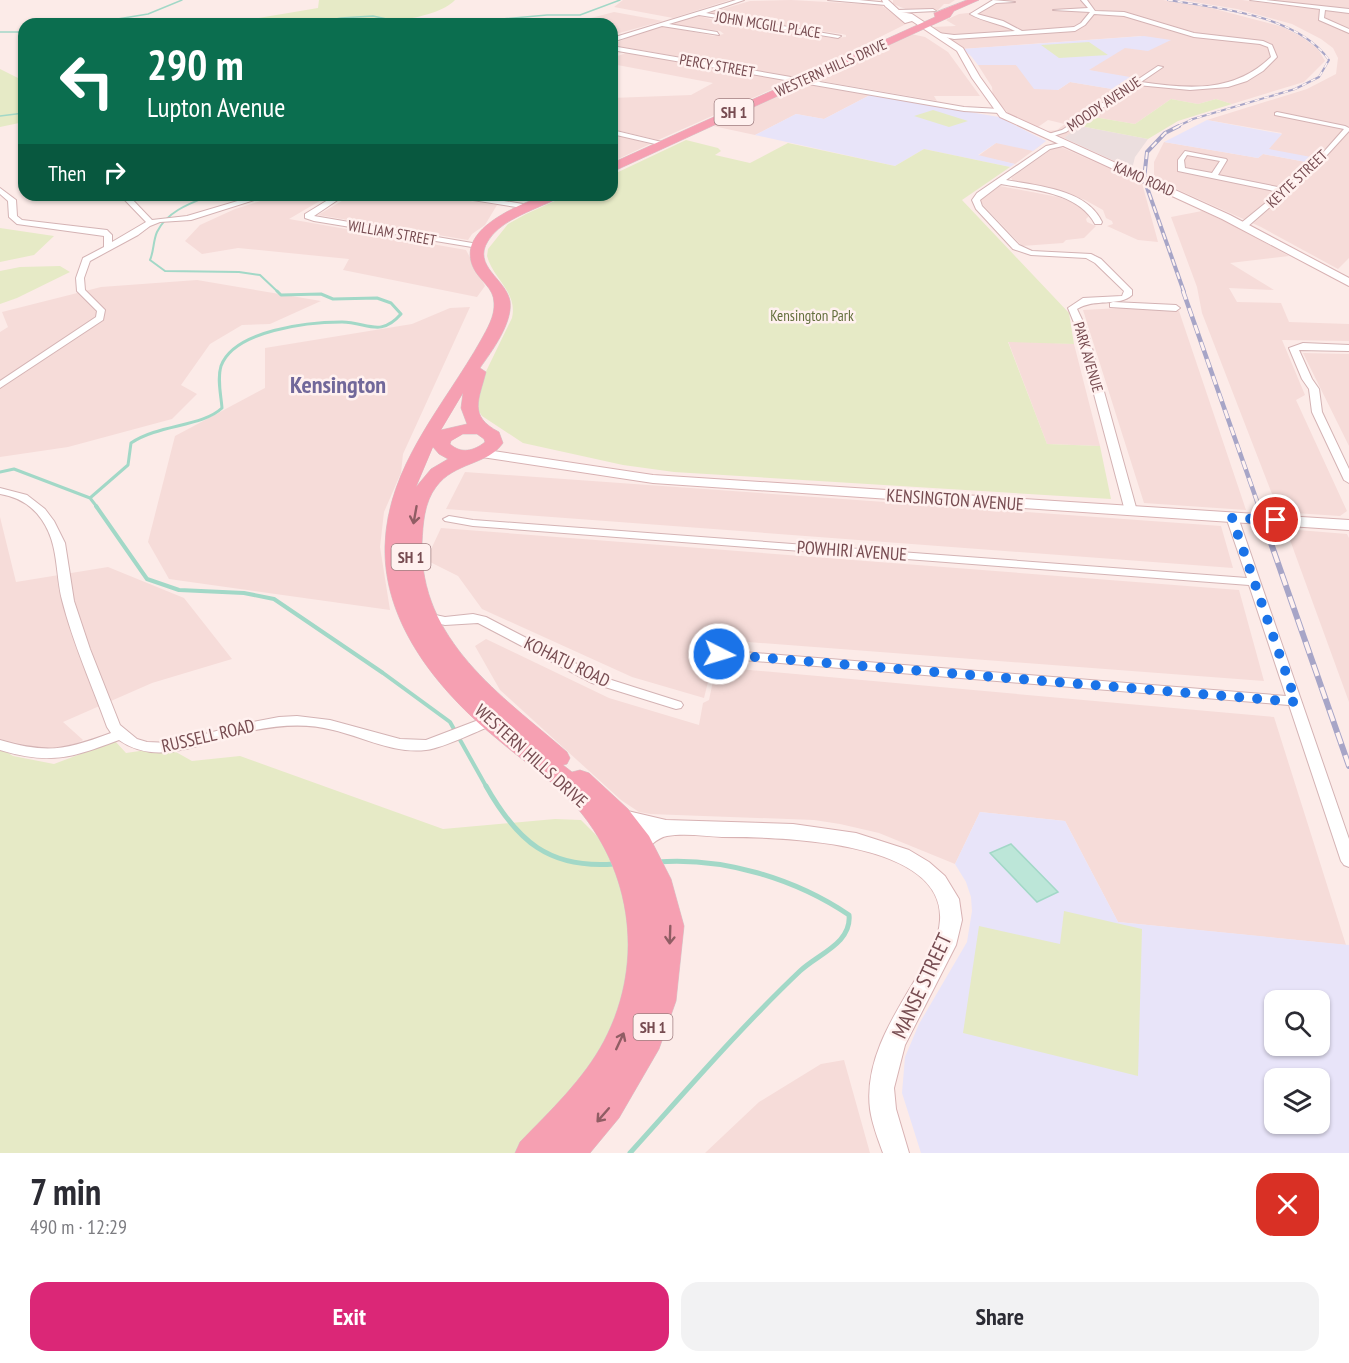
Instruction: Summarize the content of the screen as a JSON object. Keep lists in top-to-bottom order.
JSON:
{
  "streets": {
    "highway": ["WESTERN HILLS DRIVE", "SH 1"],
    "main road": ["KAMO ROAD", "KENSINGTON AVENUE", "MANSE STREET"],
    "street": [
      "JOHN MCGILL PLACE",
      "PERCY STREET",
      "MOODY AVENUE",
      "KEYTE STREET",
      "WILLIAM STREET",
      "PARK AVENUE",
      "POWHIRI AVENUE",
      "KOHATU ROAD",
      "RUSSELL ROAD"
    ]
  },
  "crossings": [
    ["PERCY STREET", "WESTERN HILLS DRIVE"],
    ["PERCY STREET", "KAMO ROAD"],
    ["WESTERN HILLS DRIVE", "SH 1"],
    ["WESTERN HILLS DRIVE", "KAMO ROAD"],
    ["WESTERN HILLS DRIVE", "WILLIAM STREET"],
    ["WESTERN HILLS DRIVE", "KENSINGTON AVENUE"],
    ["WESTERN HILLS DRIVE", "KOHATU ROAD"],
    ["WESTERN HILLS DRIVE", "RUSSELL ROAD"],
    ["WESTERN HILLS DRIVE", "MANSE STREET"],
    ["MOODY AVENUE", "KAMO ROAD"],
    ["SH 1", "KAMO ROAD"],
    ["SH 1", "KENSINGTON AVENUE"],
    ["KAMO ROAD", "KEYTE STREET"],
    ["KAMO ROAD", "PARK AVENUE"],
    ["PARK AVENUE", "KENSINGTON AVENUE"]
  ],
  "districts": ["Kensington"],
  "parks": ["Kensington Park"],
  "page": {
    "turn": ["290 m", "Lupton Avenue"],
    "then": "Then",
    "heading": ["7 min", "490 m · 12:29"],
    "buttons": ["Exit", "Share"]
  }
}
